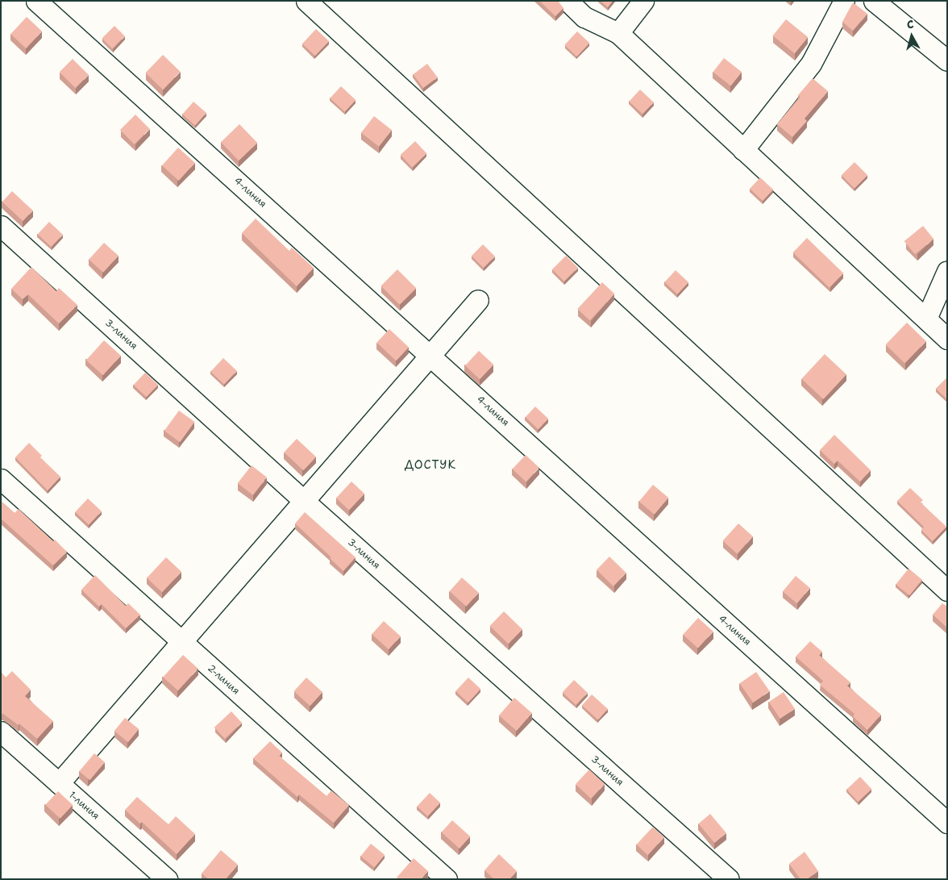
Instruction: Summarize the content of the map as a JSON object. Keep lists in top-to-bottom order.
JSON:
{
  "streets": {
    "street": [
      "4-линия",
      "3-линия",
      "2-линия",
      "1-линия"
    ]
  },
  "districts": ["ДОСТУК"],
  "north": "top"
}
